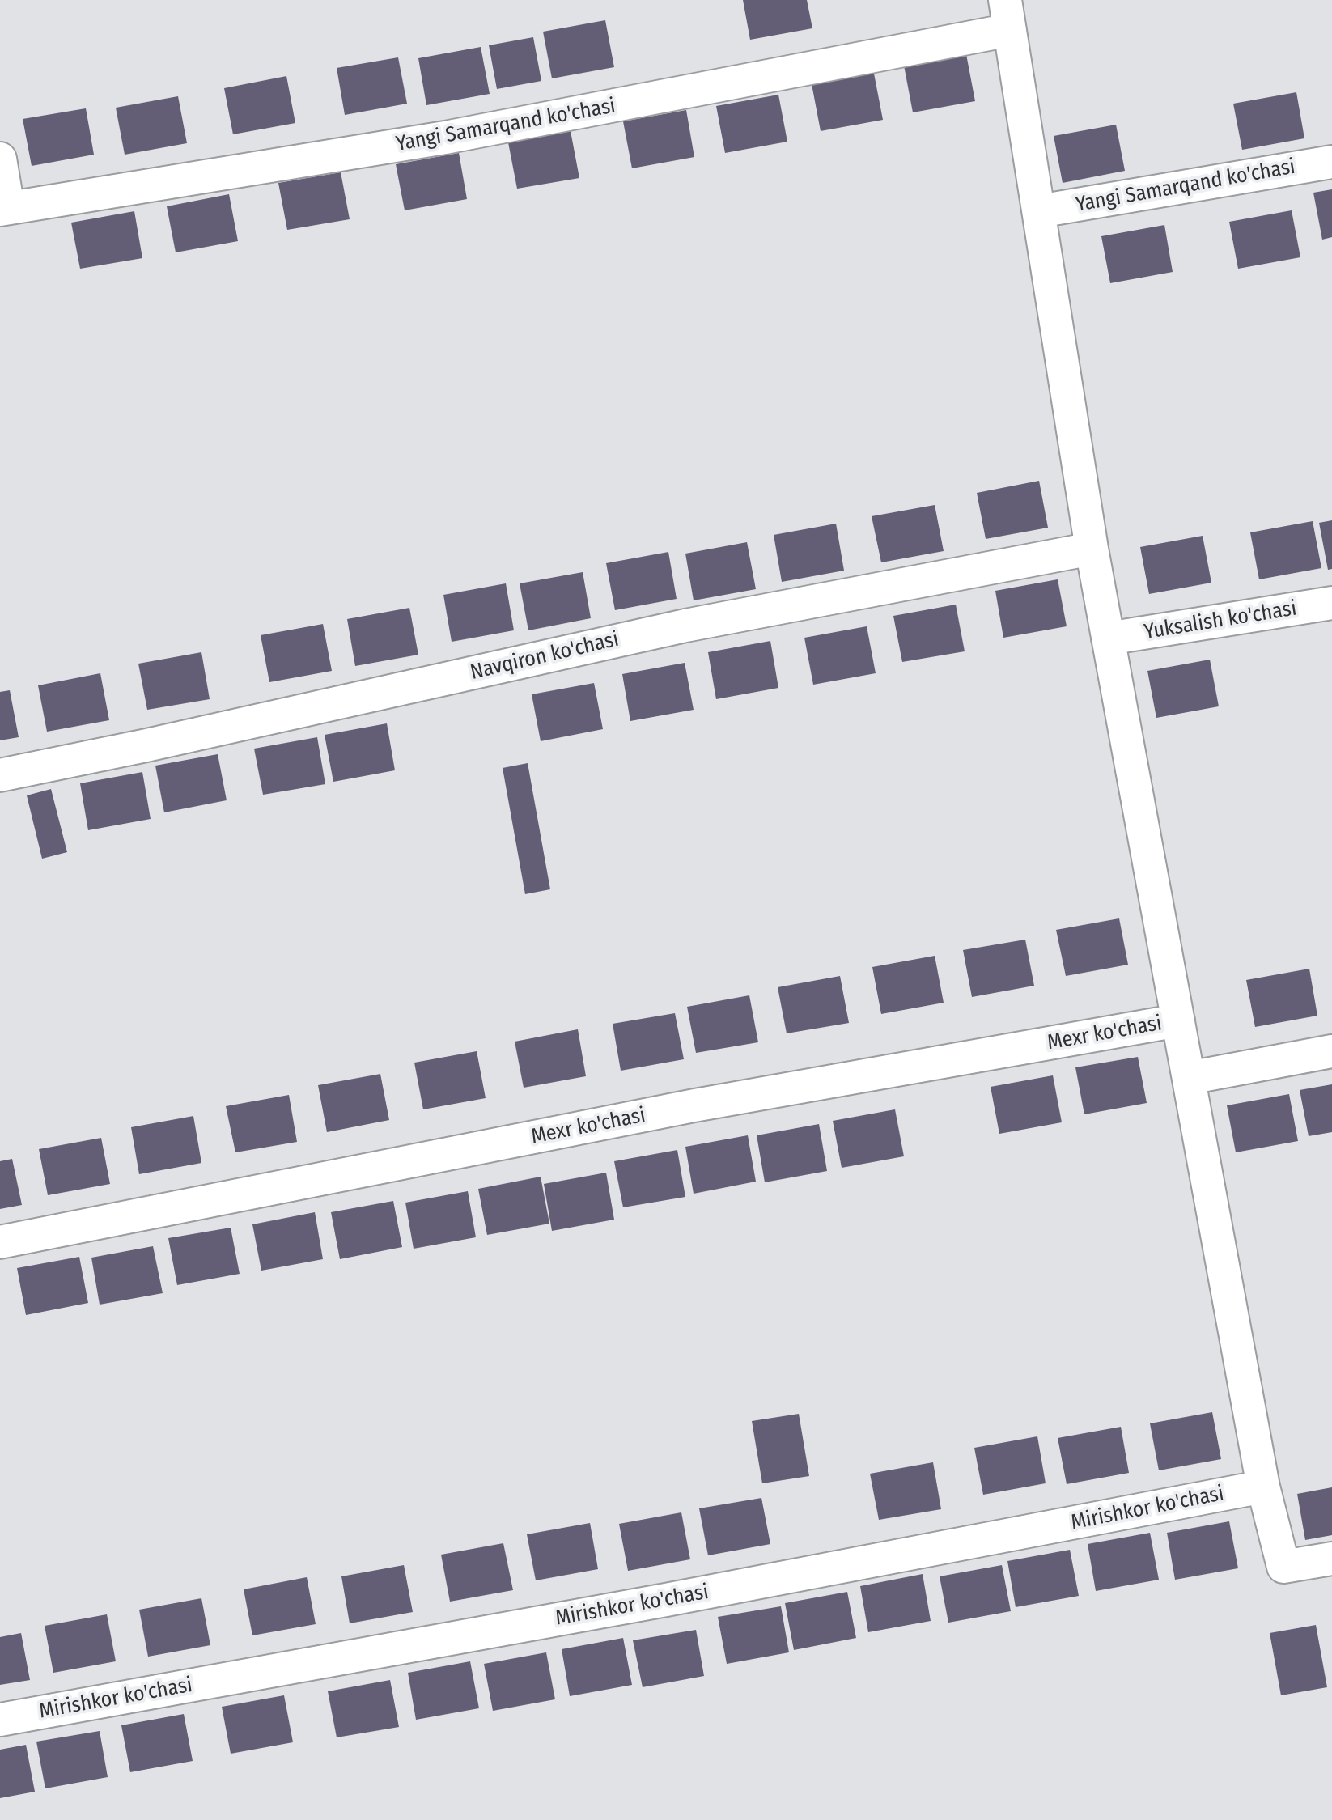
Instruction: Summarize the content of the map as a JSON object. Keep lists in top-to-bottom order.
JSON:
{
  "streets": {
    "street": [
      "Yangi Samarqand ko'chasi",
      "Yuksalish ko'chasi",
      "Navqiron ko'chasi",
      "Mexr ko'chasi",
      "Mirishkor ko'chasi"
    ]
  }
}
